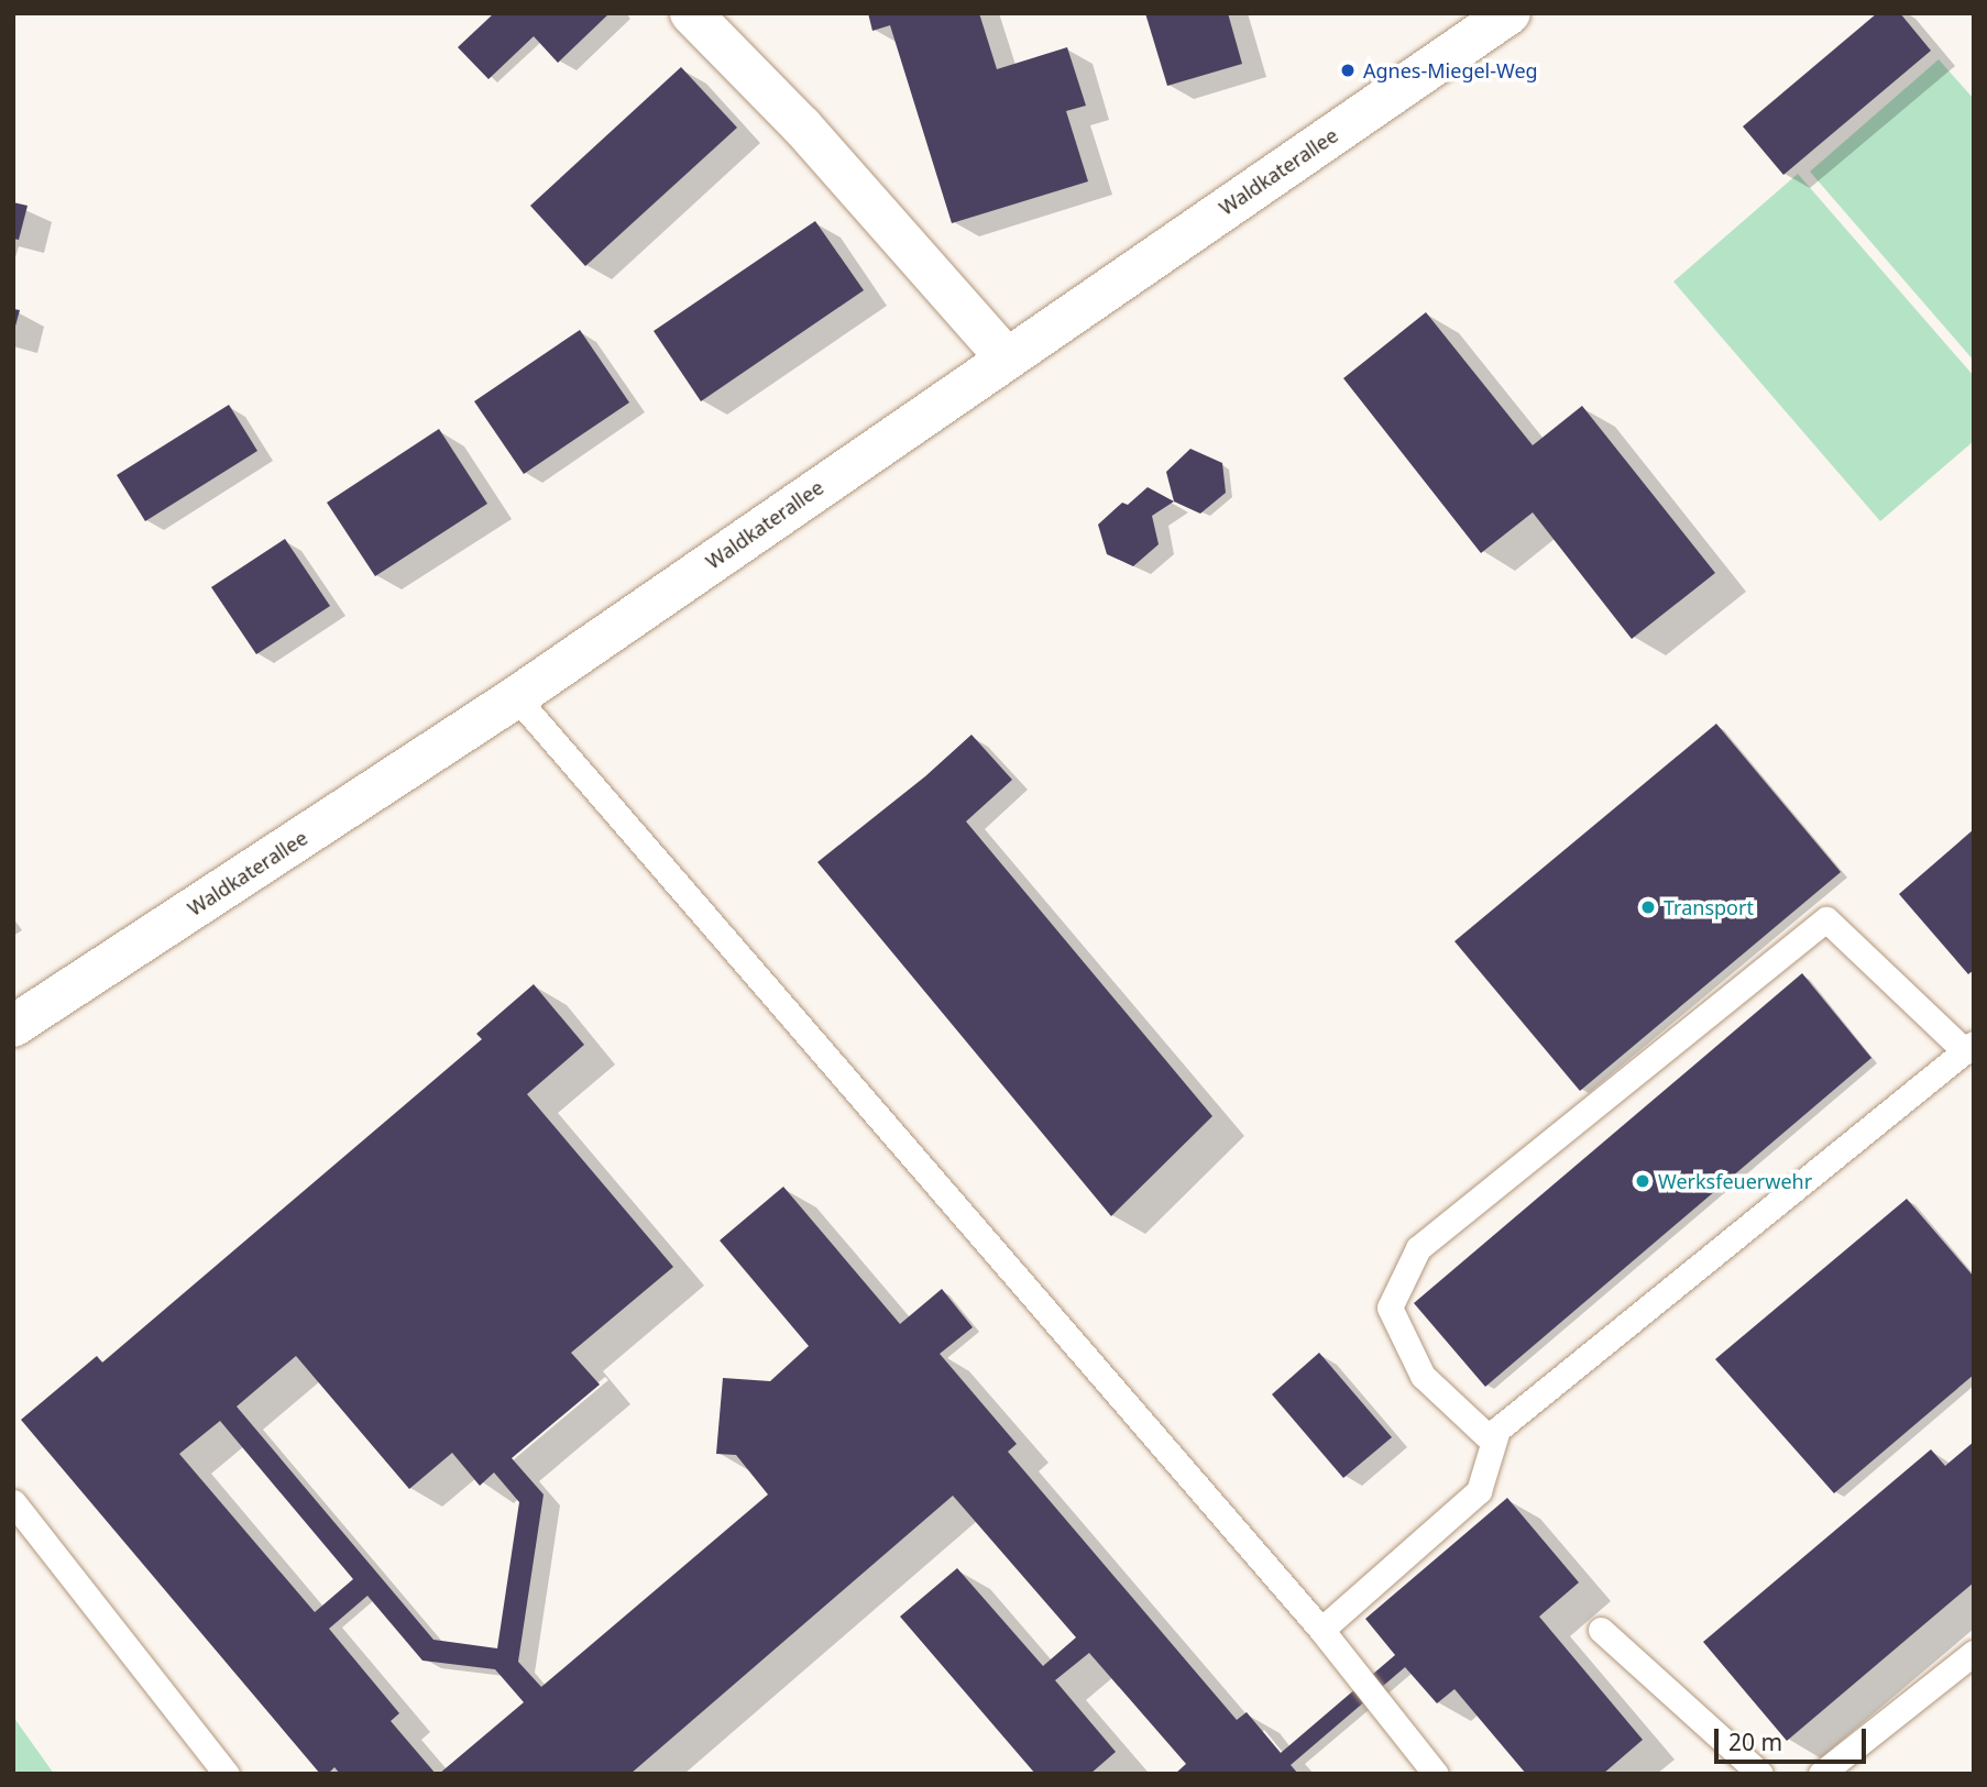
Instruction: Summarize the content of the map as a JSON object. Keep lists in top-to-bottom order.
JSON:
{
  "streets": {
    "street": ["Waldkaterallee"]
  },
  "places": ["Agnes-Miegel-Weg", "Transport", "Werksfeuerwehr"],
  "scale_bar": "20 m"
}
